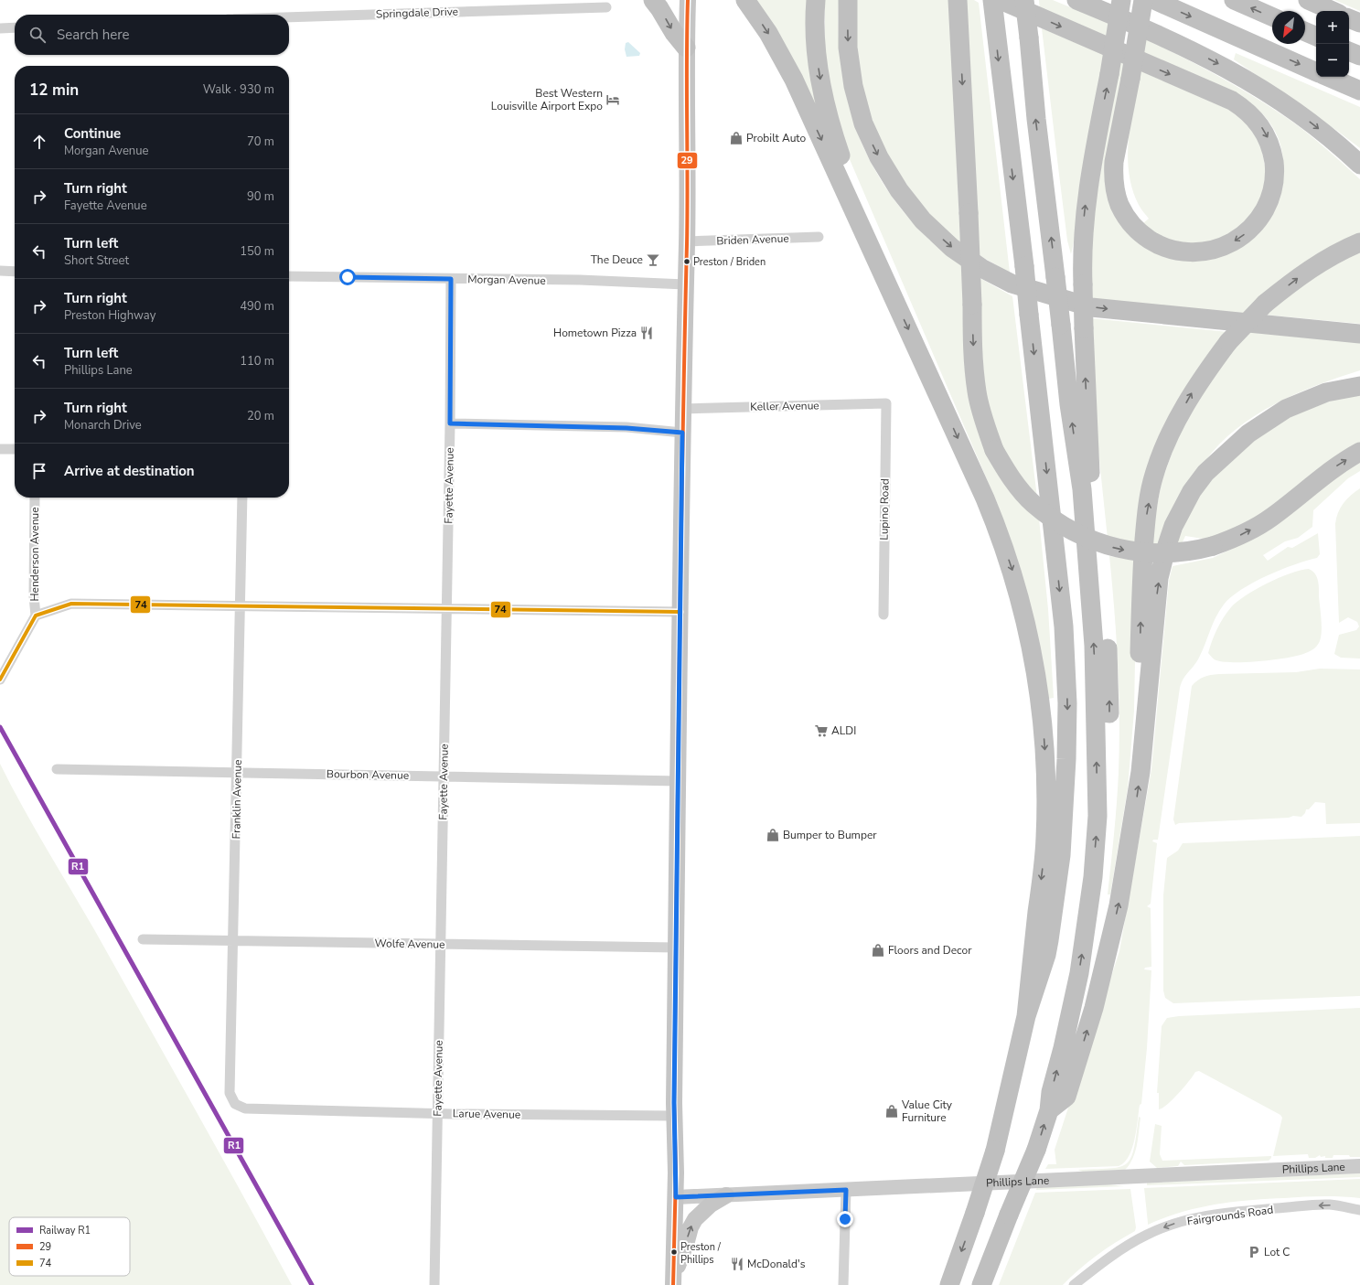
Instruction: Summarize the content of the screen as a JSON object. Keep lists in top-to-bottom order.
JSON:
{
  "streets": {
    "main road": ["Phillips Lane"],
    "street": [
      "Springdale Drive",
      "Briden Avenue",
      "Morgan Avenue",
      "Keller Avenue",
      "Fayette Avenue",
      "Lupino Road",
      "Henderson Avenue",
      "Bourbon Avenue",
      "Franklin Avenue",
      "Wolfe Avenue",
      "Larue Avenue",
      "Fairgrounds Road"
    ]
  },
  "crossings": [
    ["Morgan Avenue", "Fayette Avenue"],
    ["Keller Avenue", "Lupino Road"],
    ["Fayette Avenue", "Bourbon Avenue"],
    ["Fayette Avenue", "Wolfe Avenue"],
    ["Fayette Avenue", "Larue Avenue"],
    ["Bourbon Avenue", "Franklin Avenue"],
    ["Franklin Avenue", "Wolfe Avenue"],
    ["Franklin Avenue", "Larue Avenue"]
  ],
  "one_way": ["Fairgrounds Road"],
  "places": {
    "hotel": ["Best Western Louisville Airport Expo"],
    "shop": [
      "Probilt Auto",
      "Bumper to Bumper",
      "Floors and Decor",
      "Value City Furniture"
    ],
    "bar": ["The Deuce"],
    "other": ["Preston / Briden", "Preston / Phillips"],
    "restaurant": ["Hometown Pizza", "McDonald's"],
    "supermarket": ["ALDI"],
    "parking": ["Lot C"]
  },
  "lines": ["transit line 29", "transit line 74", "rail line R1"],
  "legend": ["Railway R1", "29", "74"],
  "north": "bottom left",
  "page": {
    "map_buttons": ["+", "−"],
    "search": "Search here",
    "heading": ["12 min", "Walk · 930 m"],
    "list": [
      ["Continue", "Morgan Avenue", "70 m"],
      ["Turn right", "Fayette Avenue", "90 m"],
      ["Turn left", "Short Street", "150 m"],
      ["Turn right", "Preston Highway", "490 m"],
      ["Turn left", "Phillips Lane", "110 m"],
      ["Turn right", "Monarch Drive", "20 m"],
      "Arrive at destination"
    ]
  }
}
